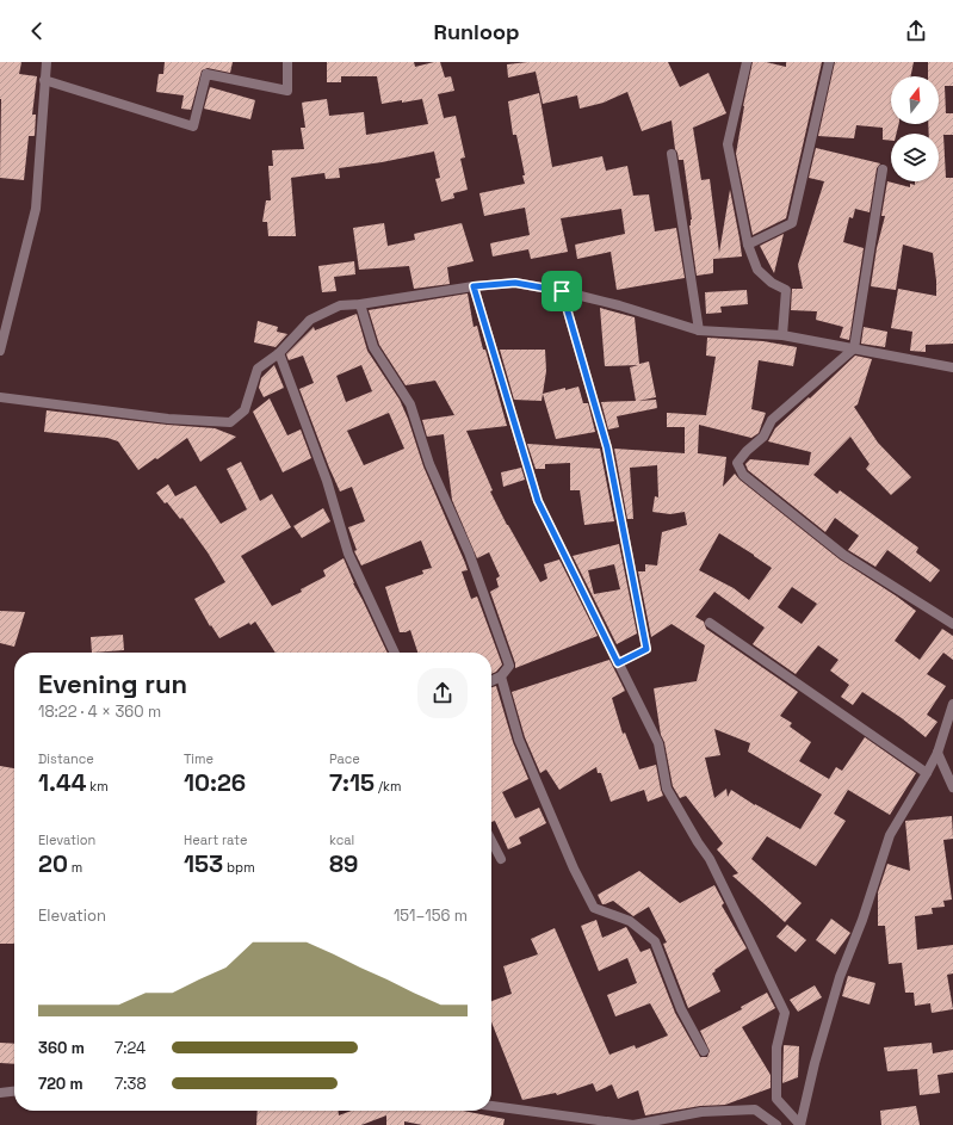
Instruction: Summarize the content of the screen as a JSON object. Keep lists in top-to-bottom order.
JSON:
{
  "north": "top",
  "page": {
    "header": "Runloop",
    "heading": ["Evening run", "18:22 · 4 × 360 m"],
    "stats": [
      ["Distance", "1.44 km"],
      ["Time", "10:26"],
      ["Pace", "7:15 /km"],
      ["Elevation", "20 m"],
      ["Heart rate", "153 bpm"],
      ["kcal", "89"]
    ],
    "chart": ["Elevation", "151–156 m"],
    "list": [
      {
        "name": "360 m",
        "note": "7:24"
      },
      {
        "name": "720 m",
        "note": "7:38"
      }
    ]
  }
}
